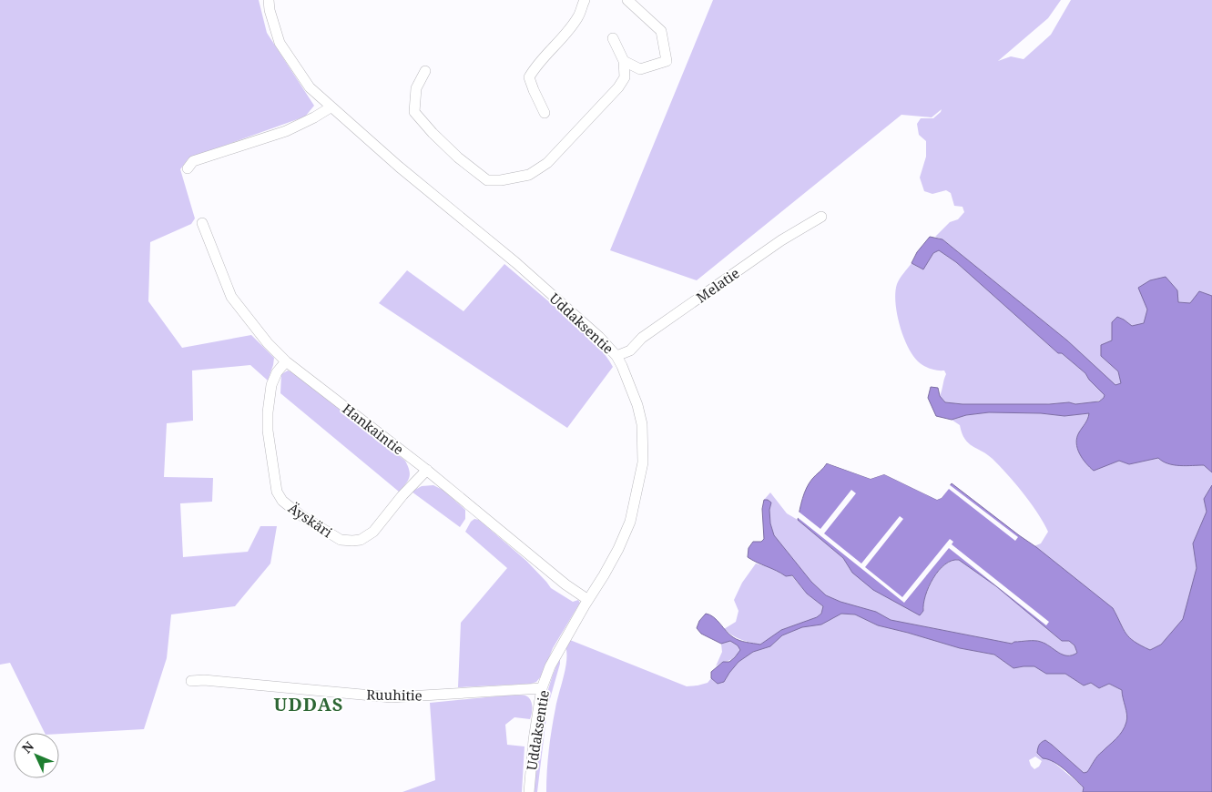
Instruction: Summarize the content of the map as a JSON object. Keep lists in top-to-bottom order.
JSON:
{
  "streets": {
    "street": [
      "Melatie",
      "Uddaksentie",
      "Hankaintie",
      "Äyskäri",
      "Ruuhitie"
    ]
  },
  "crossings": [
    ["Melatie", "Uddaksentie"],
    ["Uddaksentie", "Hankaintie"],
    ["Uddaksentie", "Ruuhitie"],
    ["Hankaintie", "Äyskäri"]
  ],
  "districts": ["UDDAS"],
  "north": "top left"
}
